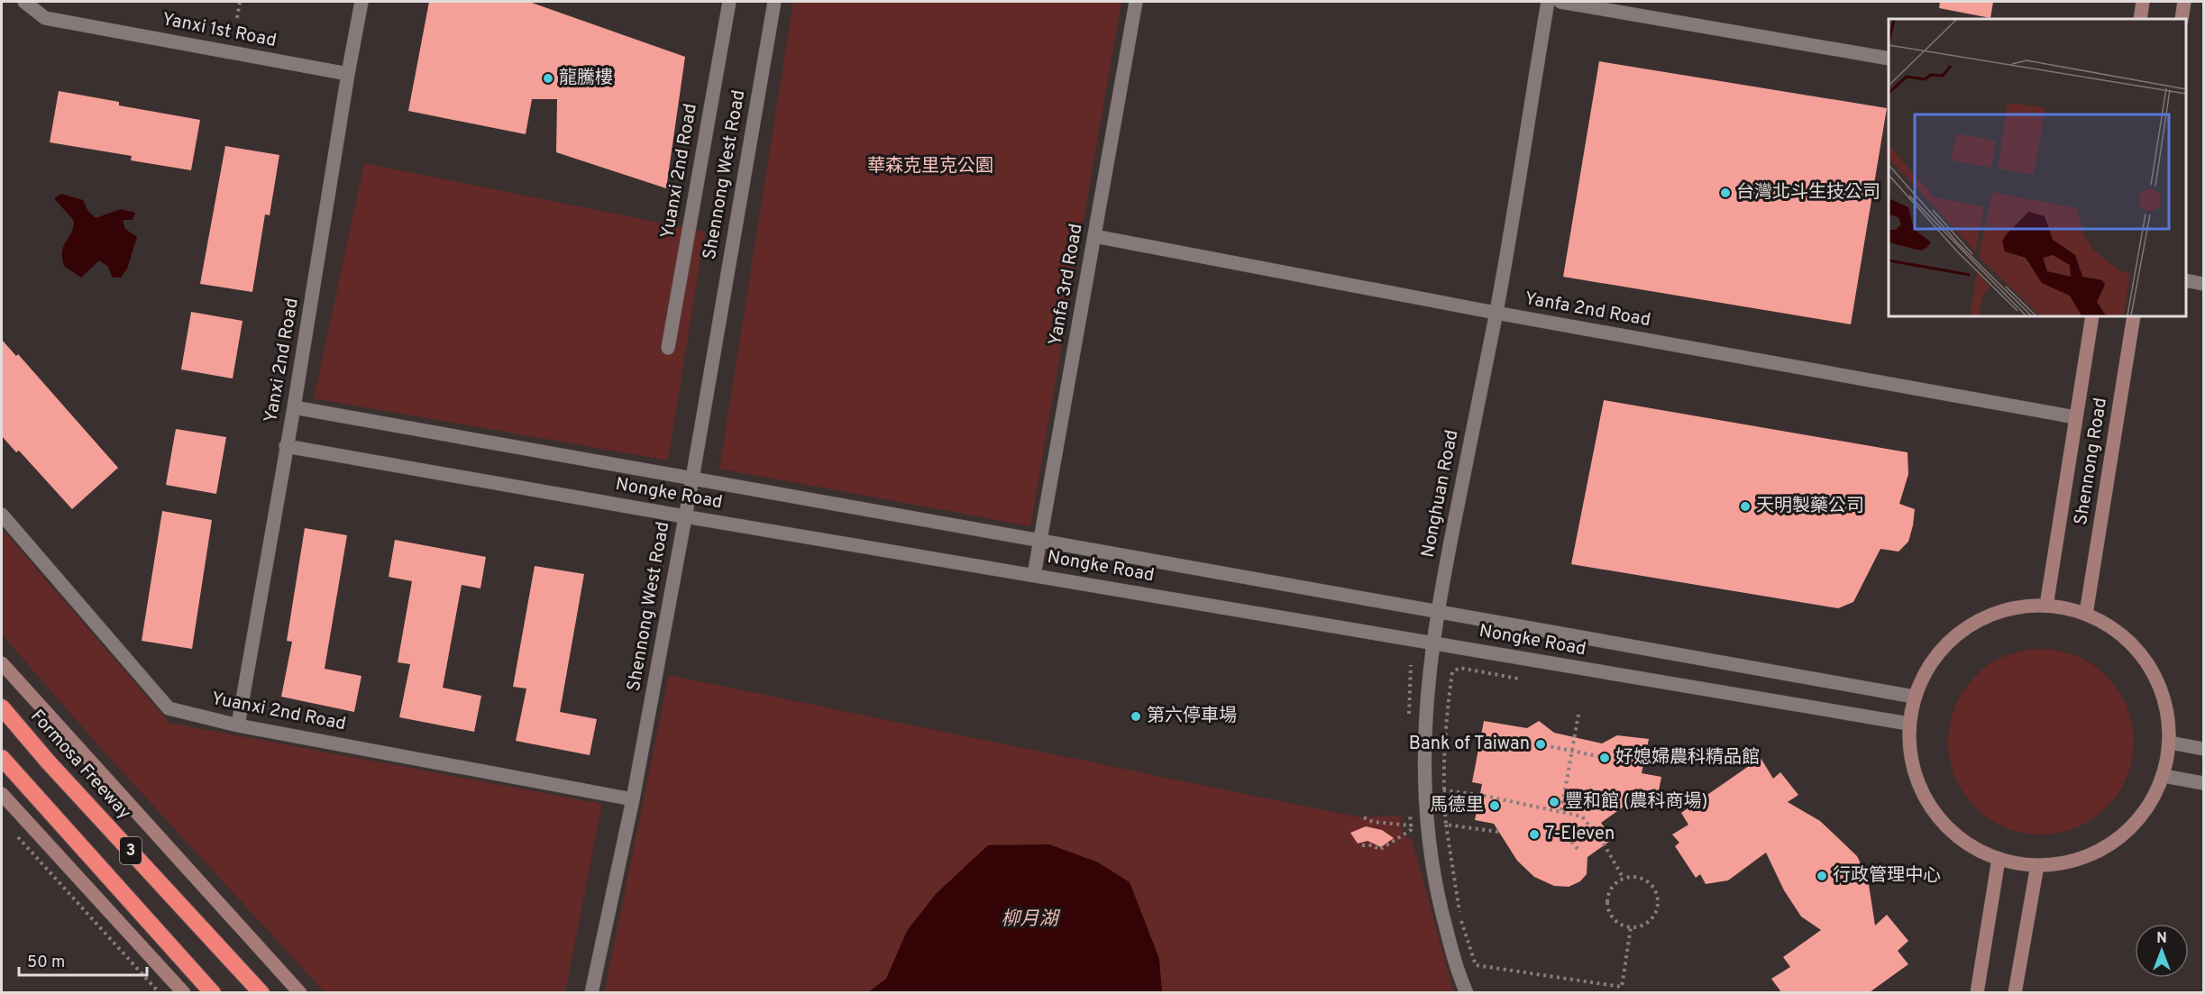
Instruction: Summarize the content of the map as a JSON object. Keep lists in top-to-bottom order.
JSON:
{
  "streets": {
    "highway": ["Formosa Freeway", "3"],
    "street": [
      "Yanxi 1st Road",
      "Yuanxi 2nd Road",
      "Shennong West Road",
      "Yanfa 3rd Road",
      "Yanfa 2nd Road",
      "Yanxi 2nd Road",
      "Shennong Road",
      "Nongke Road",
      "Nonghuan Road"
    ]
  },
  "crossings": [
    ["Yanxi 1st Road", "Yanxi 2nd Road"],
    ["Yuanxi 2nd Road", "Shennong West Road"],
    ["Yuanxi 2nd Road", "Yanxi 2nd Road"],
    ["Shennong West Road", "Nongke Road"],
    ["Yanfa 3rd Road", "Yanfa 2nd Road"],
    ["Yanfa 3rd Road", "Nongke Road"],
    ["Yanfa 2nd Road", "Shennong Road"],
    ["Yanfa 2nd Road", "Nonghuan Road"],
    ["Yanxi 2nd Road", "Nongke Road"],
    ["Nongke Road", "Nonghuan Road"]
  ],
  "water": ["柳月湖"],
  "parks": ["華森克里克公園"],
  "places": [
    "龍騰樓",
    "台灣北斗生技公司",
    "天明製藥公司",
    "第六停車場",
    "Bank of Taiwan",
    "好媳婦農科精品館",
    "豐和館 (農科商場)",
    "馬德里",
    "7-Eleven",
    "行政管理中心"
  ],
  "scale_bar": "50 m",
  "north": "top"
}
